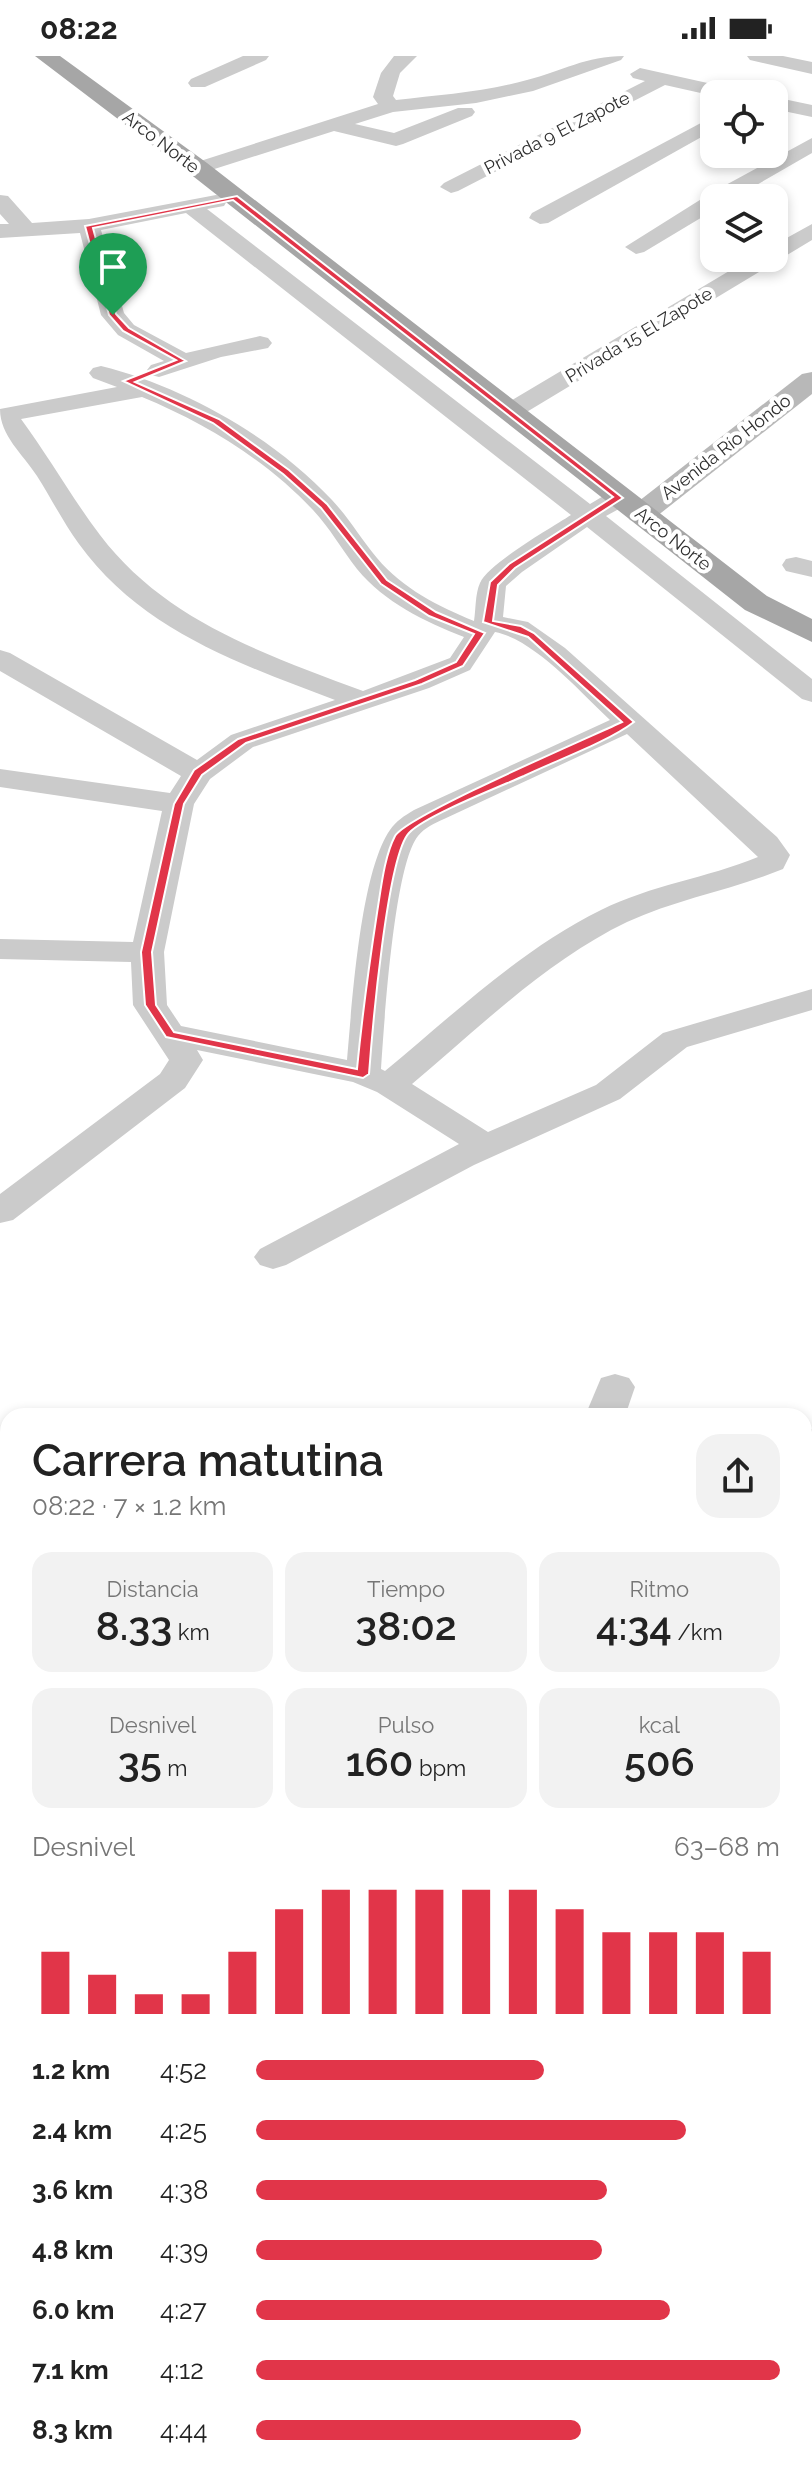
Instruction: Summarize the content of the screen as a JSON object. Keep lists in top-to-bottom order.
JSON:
{
  "streets": {
    "main road": ["Arco Norte", "Avenida Río Hondo"],
    "street": ["Privada 9 El Zapote", "Privada 15 El Zapote"]
  },
  "crossings": [
    ["Arco Norte", "Privada 15 El Zapote"],
    ["Arco Norte", "Avenida Río Hondo"]
  ],
  "page": {
    "status": "08:22",
    "heading": ["Carrera matutina", "08:22 · 7 × 1.2 km"],
    "stats": [
      ["Distancia", "8.33 km"],
      ["Tiempo", "38:02"],
      ["Ritmo", "4:34 /km"],
      ["Desnivel", "35 m"],
      ["Pulso", "160 bpm"],
      ["kcal", "506"]
    ],
    "chart": ["Desnivel", "63–68 m"],
    "list": [
      {
        "name": "1.2 km",
        "note": "4:52"
      },
      {
        "name": "2.4 km",
        "note": "4:25"
      },
      {
        "name": "3.6 km",
        "note": "4:38"
      },
      {
        "name": "4.8 km",
        "note": "4:39"
      },
      {
        "name": "6.0 km",
        "note": "4:27"
      },
      {
        "name": "7.1 km",
        "note": "4:12"
      },
      {
        "name": "8.3 km",
        "note": "4:44"
      }
    ]
  }
}
